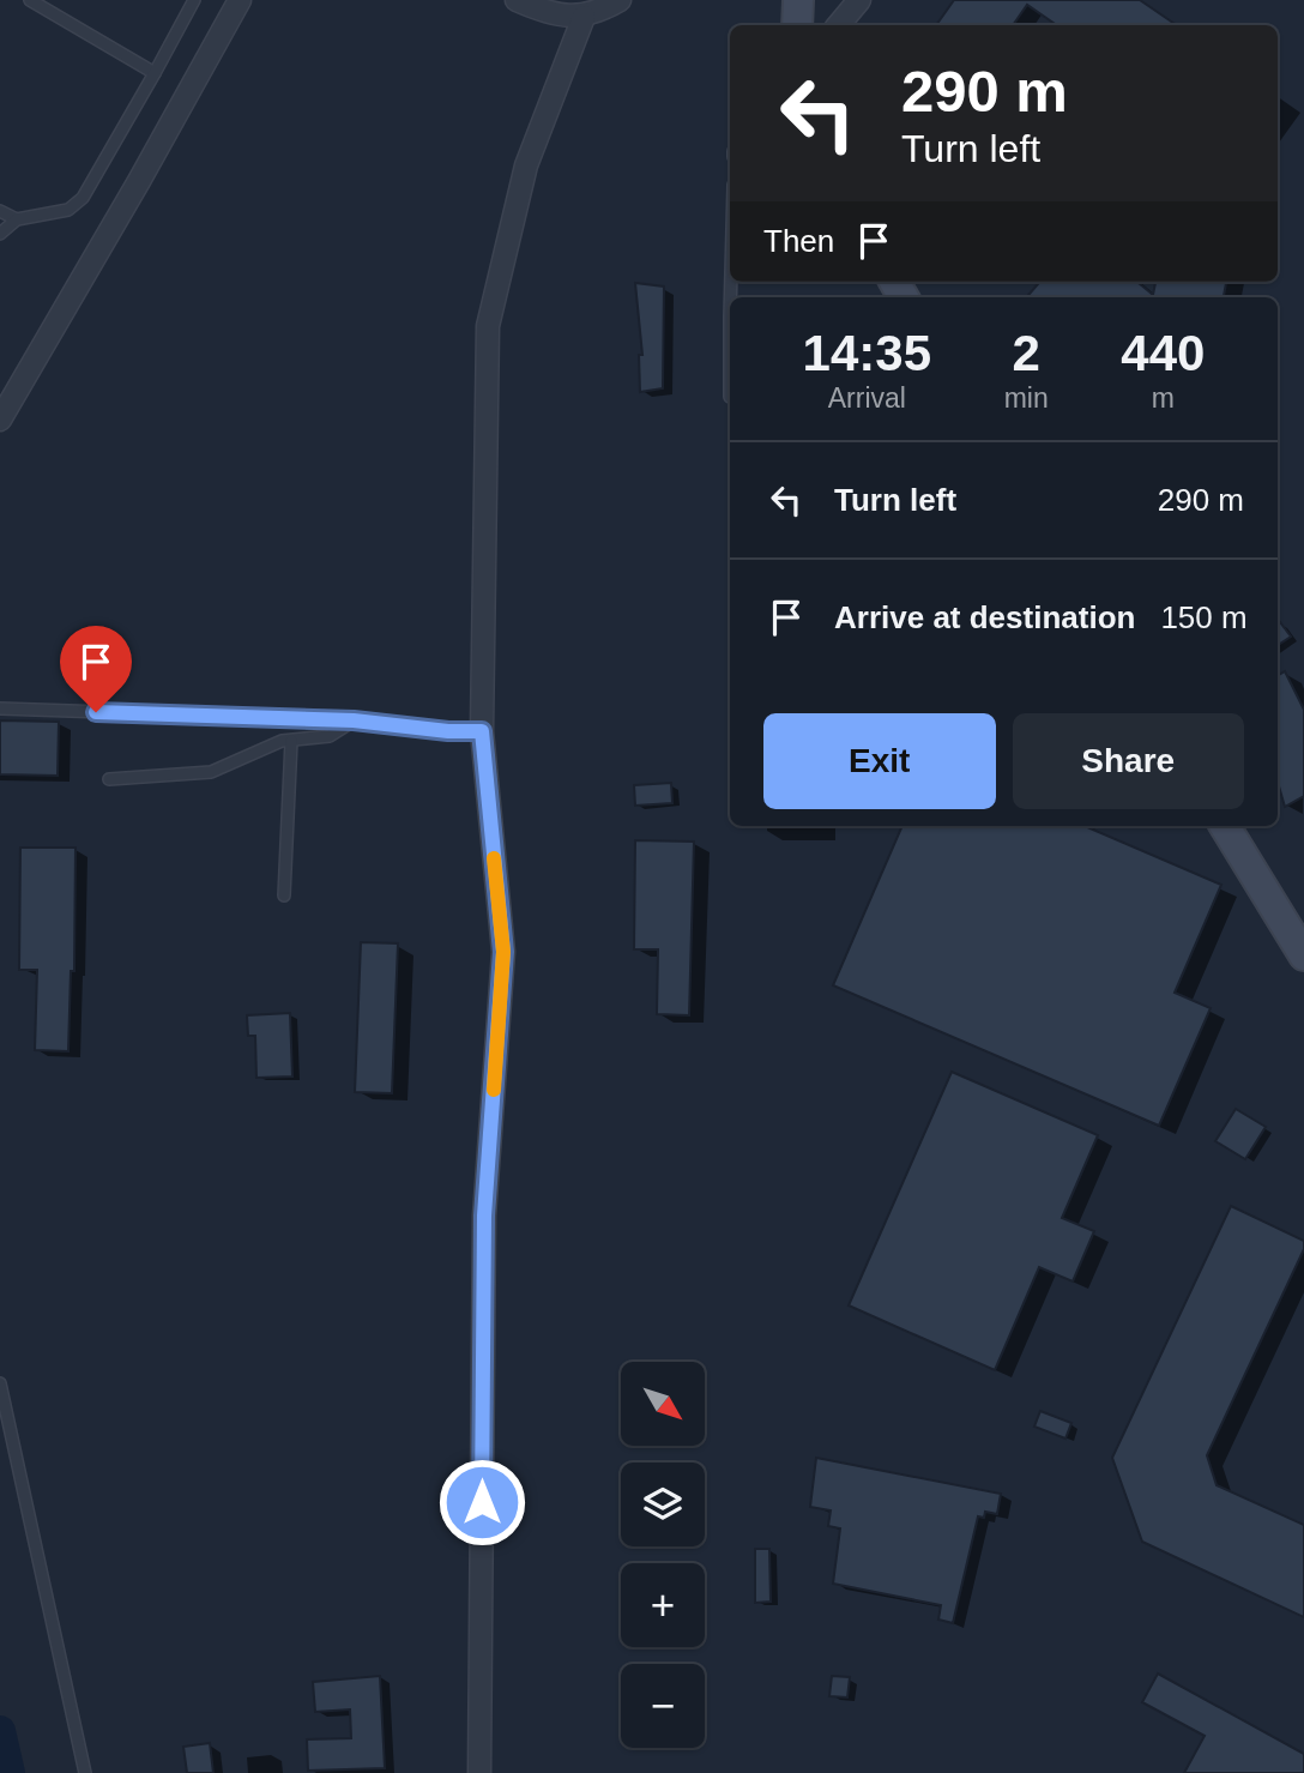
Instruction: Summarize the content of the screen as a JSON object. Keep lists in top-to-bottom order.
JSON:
{
  "north": "bottom right",
  "page": {
    "turn": ["290 m", "Turn left"],
    "then": "Then",
    "eta": [
      "14:35",
      "Arrival",
      "2",
      "min",
      "440",
      "m"
    ],
    "list": [
      {
        "name": "Turn left",
        "value": "290 m"
      },
      {
        "name": "Arrive at destination",
        "value": "150 m"
      }
    ],
    "buttons": ["Exit", "Share"],
    "map_buttons": ["+", "−"]
  }
}
